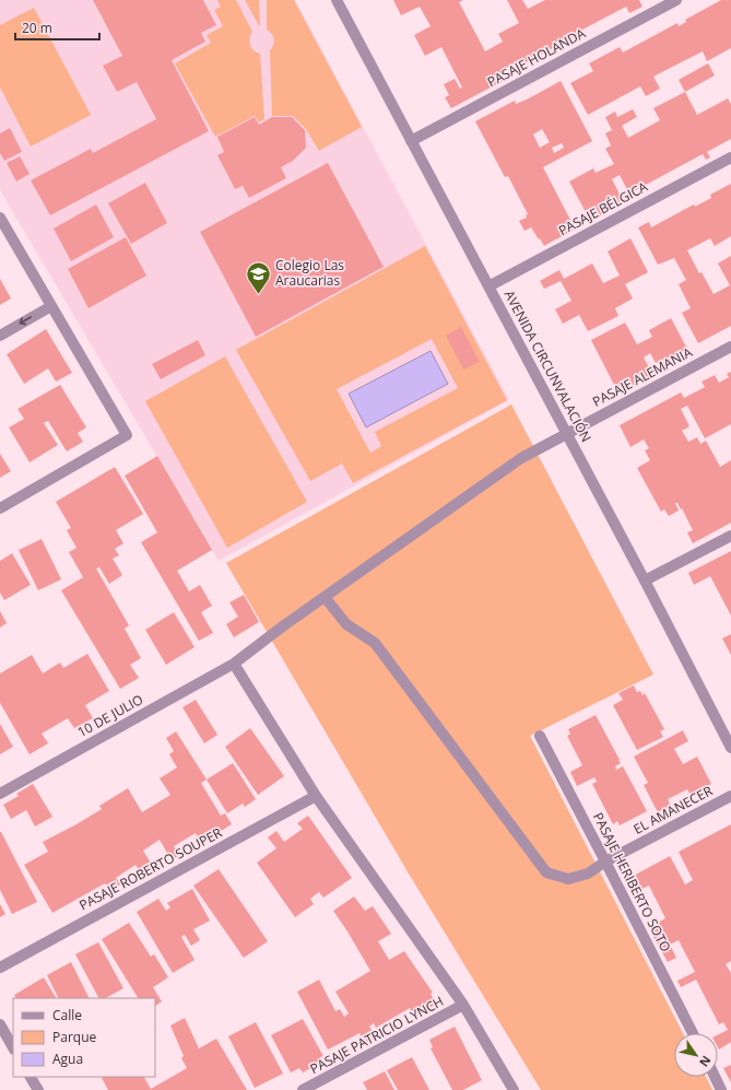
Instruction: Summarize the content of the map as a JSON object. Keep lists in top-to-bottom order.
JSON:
{
  "streets": {
    "street": [
      "PASAJE HOLANDA",
      "PASAJE BÉLGICA",
      "AVENIDA CIRCUNVALACIÓN",
      "PASAJE ALEMANIA",
      "10 DE JULIO",
      "EL AMANECER",
      "PASAJE ROBERTO SOUPER",
      "PASAJE HERIBERTO SOTO",
      "PASAJE PATRICIO LYNCH"
    ]
  },
  "crossings": [
    ["PASAJE HOLANDA", "AVENIDA CIRCUNVALACIÓN"],
    ["PASAJE BÉLGICA", "AVENIDA CIRCUNVALACIÓN"],
    ["AVENIDA CIRCUNVALACIÓN", "PASAJE ALEMANIA"],
    ["PASAJE ALEMANIA", "10 DE JULIO"],
    ["PASAJE ALEMANIA", "EL AMANECER"],
    ["10 DE JULIO", "EL AMANECER"],
    ["EL AMANECER", "PASAJE HERIBERTO SOTO"]
  ],
  "places": {
    "school or university": ["Colegio Las Araucarias"]
  },
  "legend": ["Calle", "Parque", "Agua"],
  "scale_bar": "20 m",
  "north": "bottom right"
}
